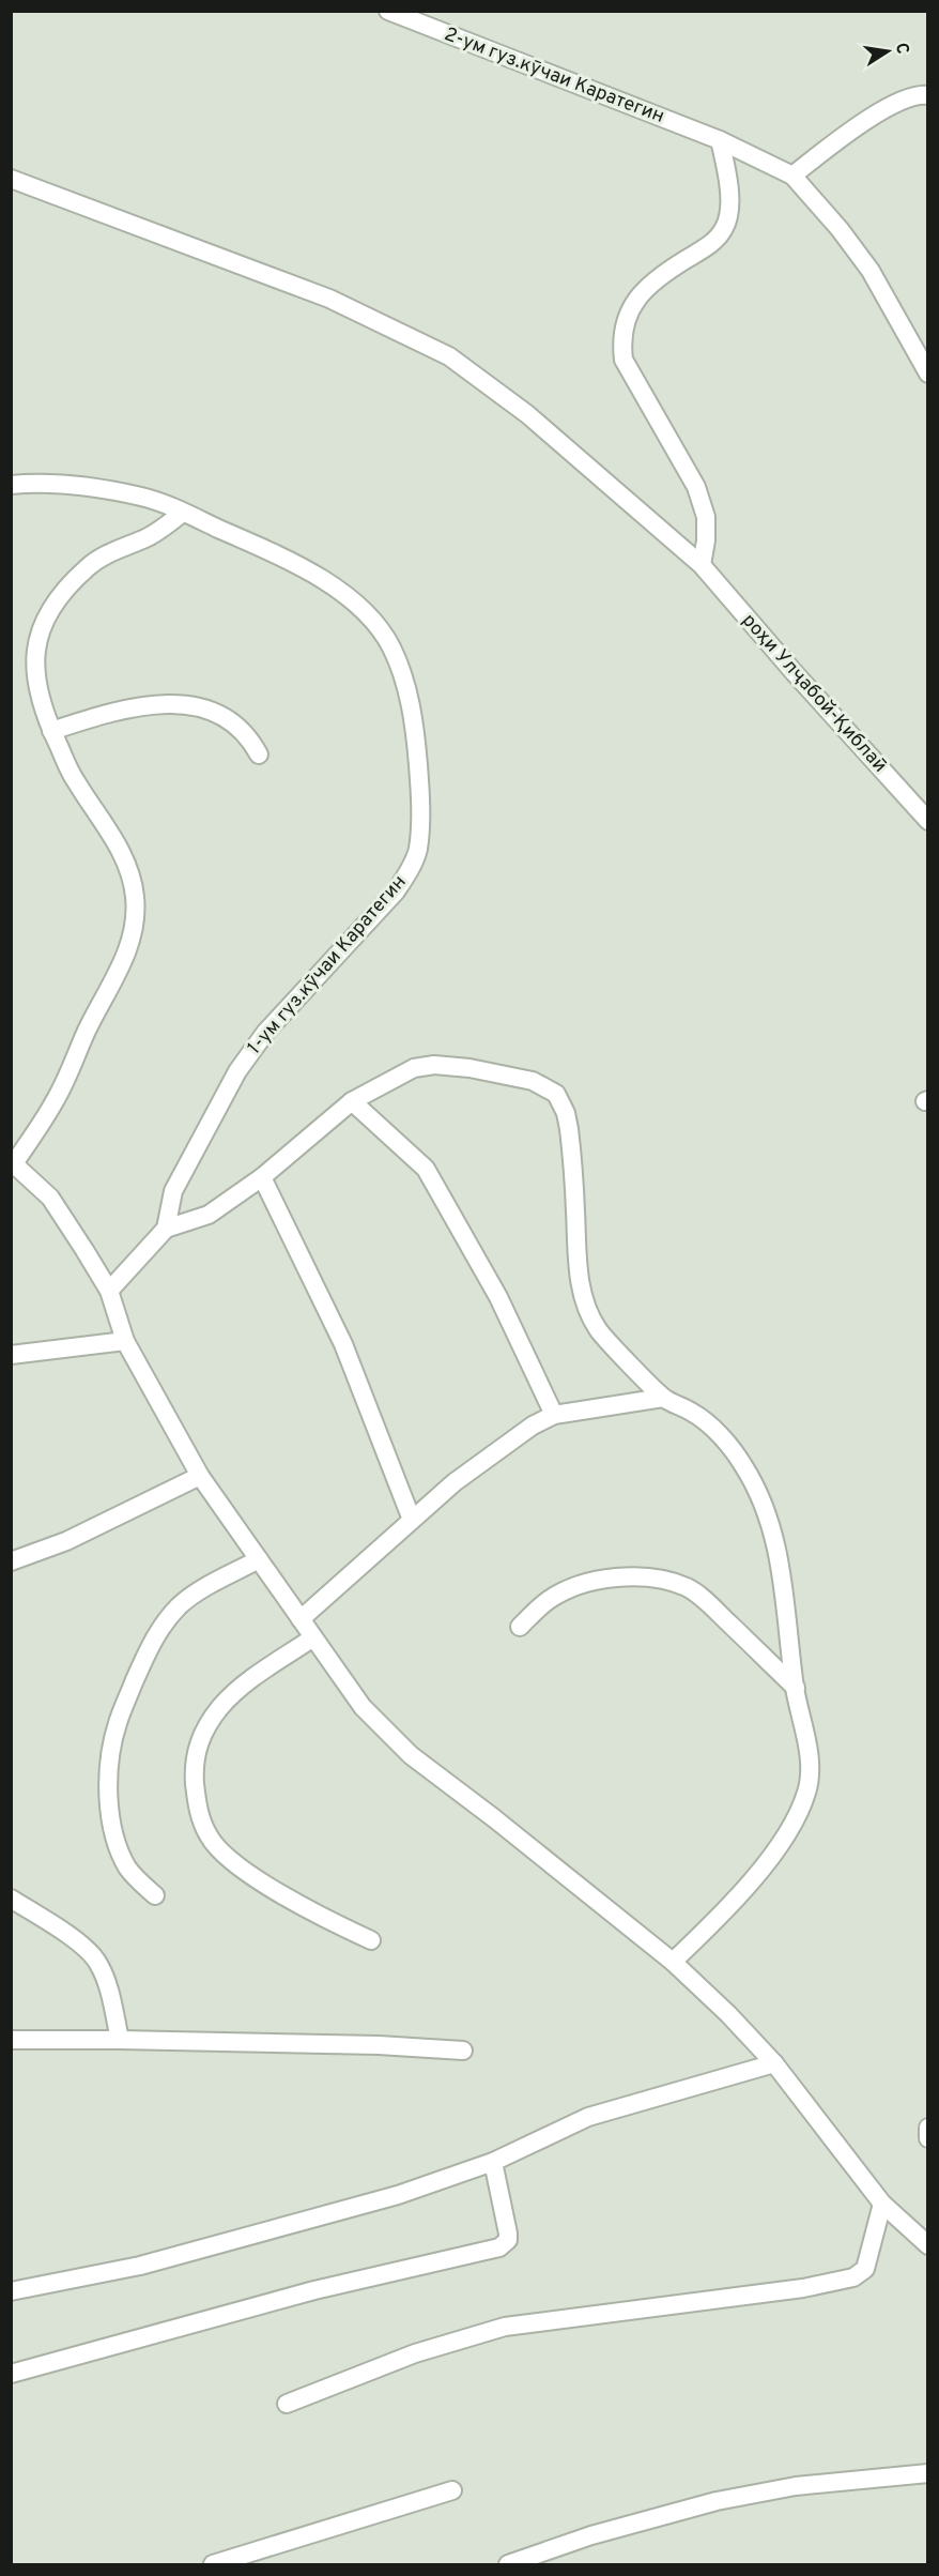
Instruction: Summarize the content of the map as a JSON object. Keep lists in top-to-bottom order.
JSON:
{
  "streets": {
    "street": ["2-ум гуз.кӯчаи Каратегин", "роҳи Улҷабой-Қиблаӣ", "1-ум гуз.кӯчаи Каратегин"]
  },
  "north": "right"
}
